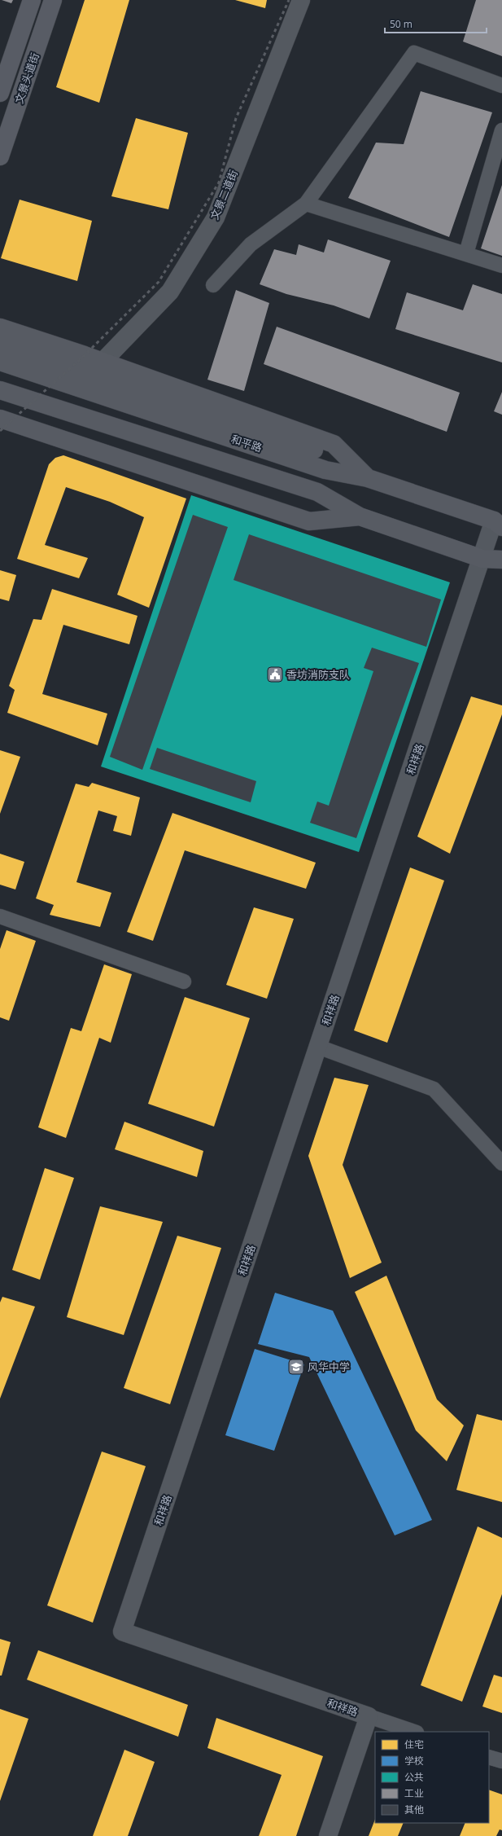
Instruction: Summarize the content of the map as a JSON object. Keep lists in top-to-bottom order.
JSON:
{
  "streets": {
    "main road": ["文景头道街", "和平路"],
    "street": ["文景二道街", "和祥路"]
  },
  "crossings": [
    ["和平路", "和祥路"]
  ],
  "places": {
    "public building": ["香坊消防支队"],
    "school or university": ["风华中学"]
  },
  "legend": [
    "住宅",
    "学校",
    "公共",
    "工业",
    "其他"
  ],
  "scale_bar": "50 m"
}
